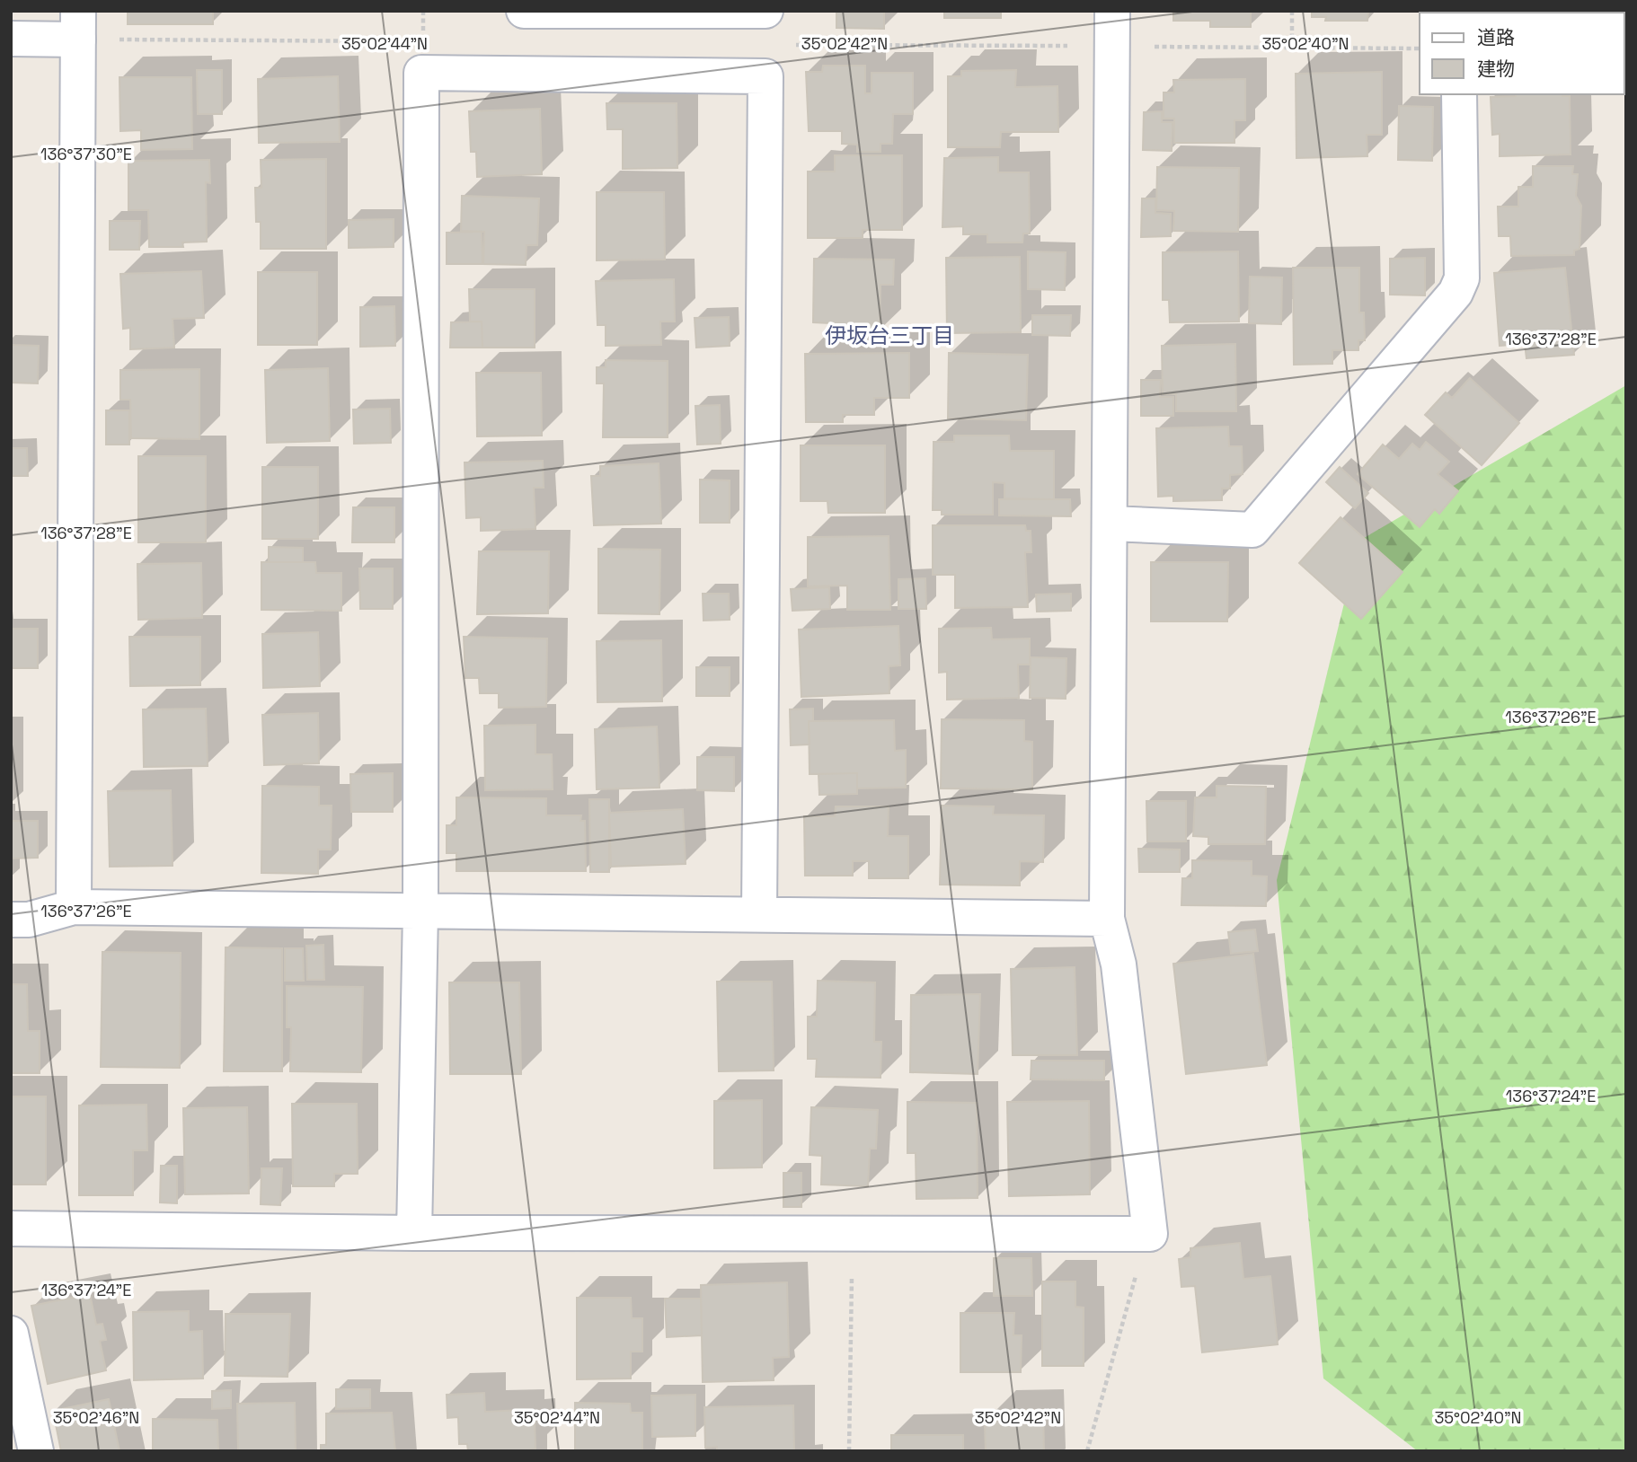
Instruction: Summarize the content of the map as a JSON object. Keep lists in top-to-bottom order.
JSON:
{
  "districts": ["伊坂台三丁目"],
  "legend": ["道路", "建物"],
  "coordinates": [
    "35°02'44\"N",
    "35°02'42\"N",
    "35°02'40\"N",
    "136°37'30\"E",
    "136°37'28\"E",
    "136°37'26\"E",
    "136°37'24\"E",
    "35°02'46\"N"
  ]
}
